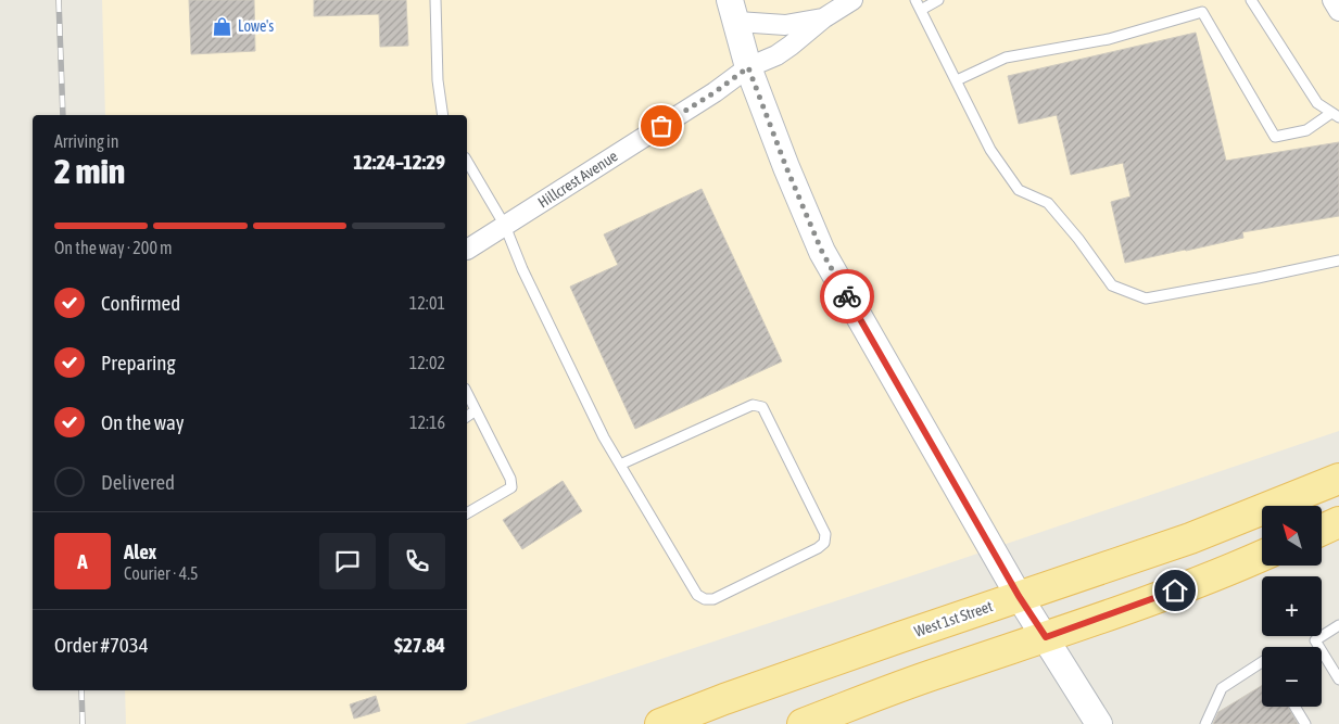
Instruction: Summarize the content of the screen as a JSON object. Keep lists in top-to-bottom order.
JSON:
{
  "streets": {
    "main road": ["West 1st Street"],
    "street": ["Hillcrest Avenue"]
  },
  "places": {
    "shop": ["Lowe's"]
  },
  "north": "top left",
  "page": {
    "heading": ["2 min", "Arriving in", "12:24–12:29"],
    "panel": [
      "Alex",
      "Courier · 4.5",
      "Order #7034",
      "$27.84"
    ],
    "bar": "On the way · 200 m",
    "list": [
      ["Confirmed", "12:01"],
      ["Preparing", "12:02"],
      ["On the way", "12:16"],
      "Delivered"
    ],
    "map_buttons": ["+", "−"],
    "round": "A"
  }
}
